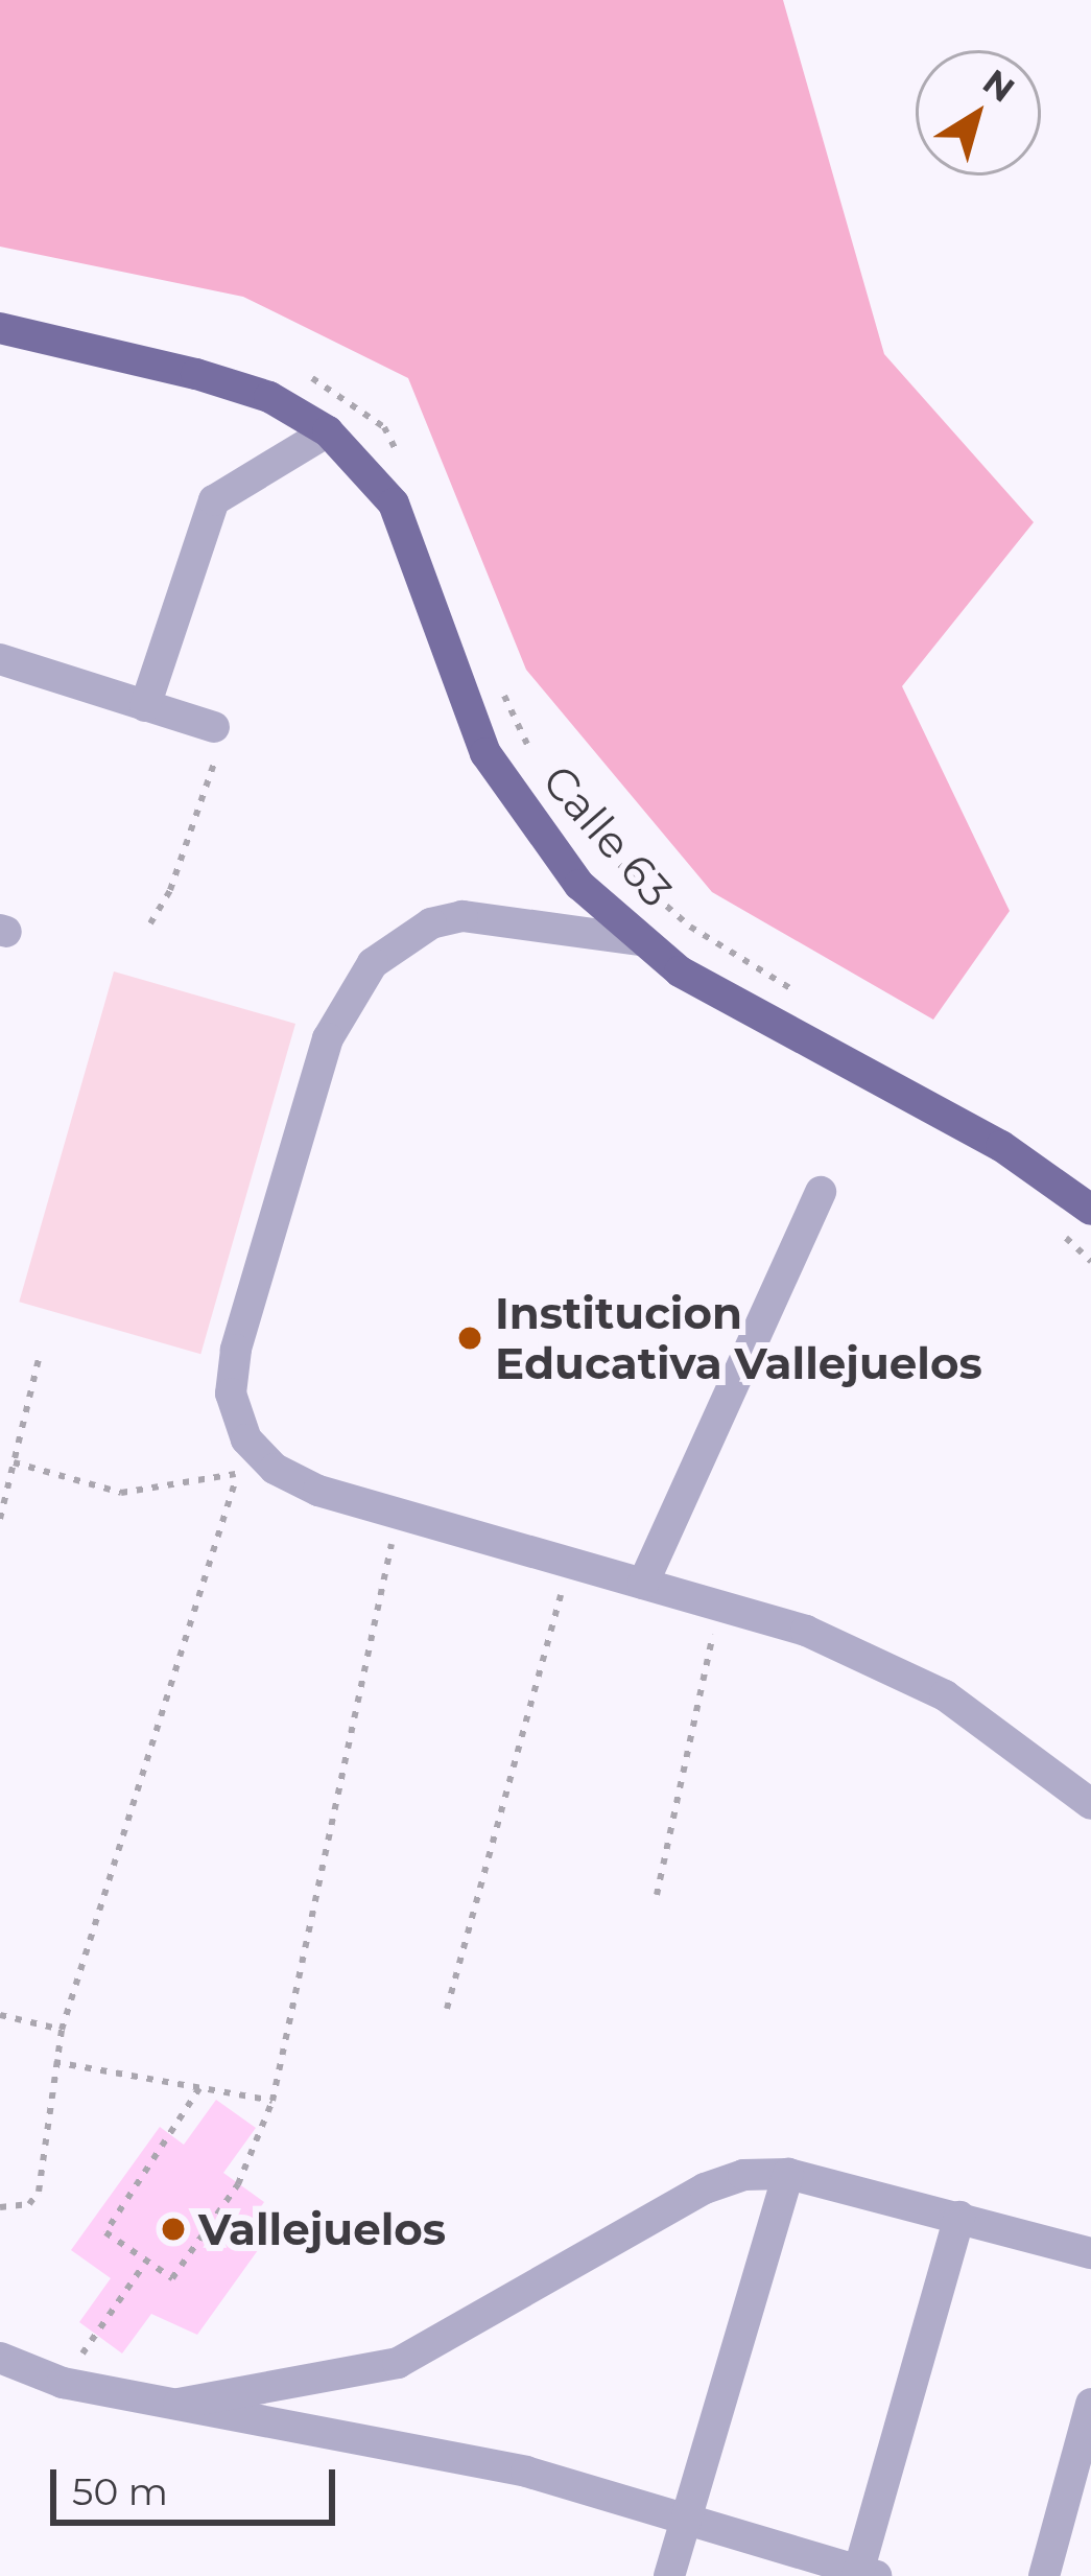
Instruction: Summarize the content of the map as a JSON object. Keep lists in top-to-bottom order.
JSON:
{
  "streets": {
    "main road": ["Calle 63"]
  },
  "places": ["Institucion Educativa Vallejuelos", "Vallejuelos"],
  "scale_bar": "50 m",
  "north": "top right"
}
